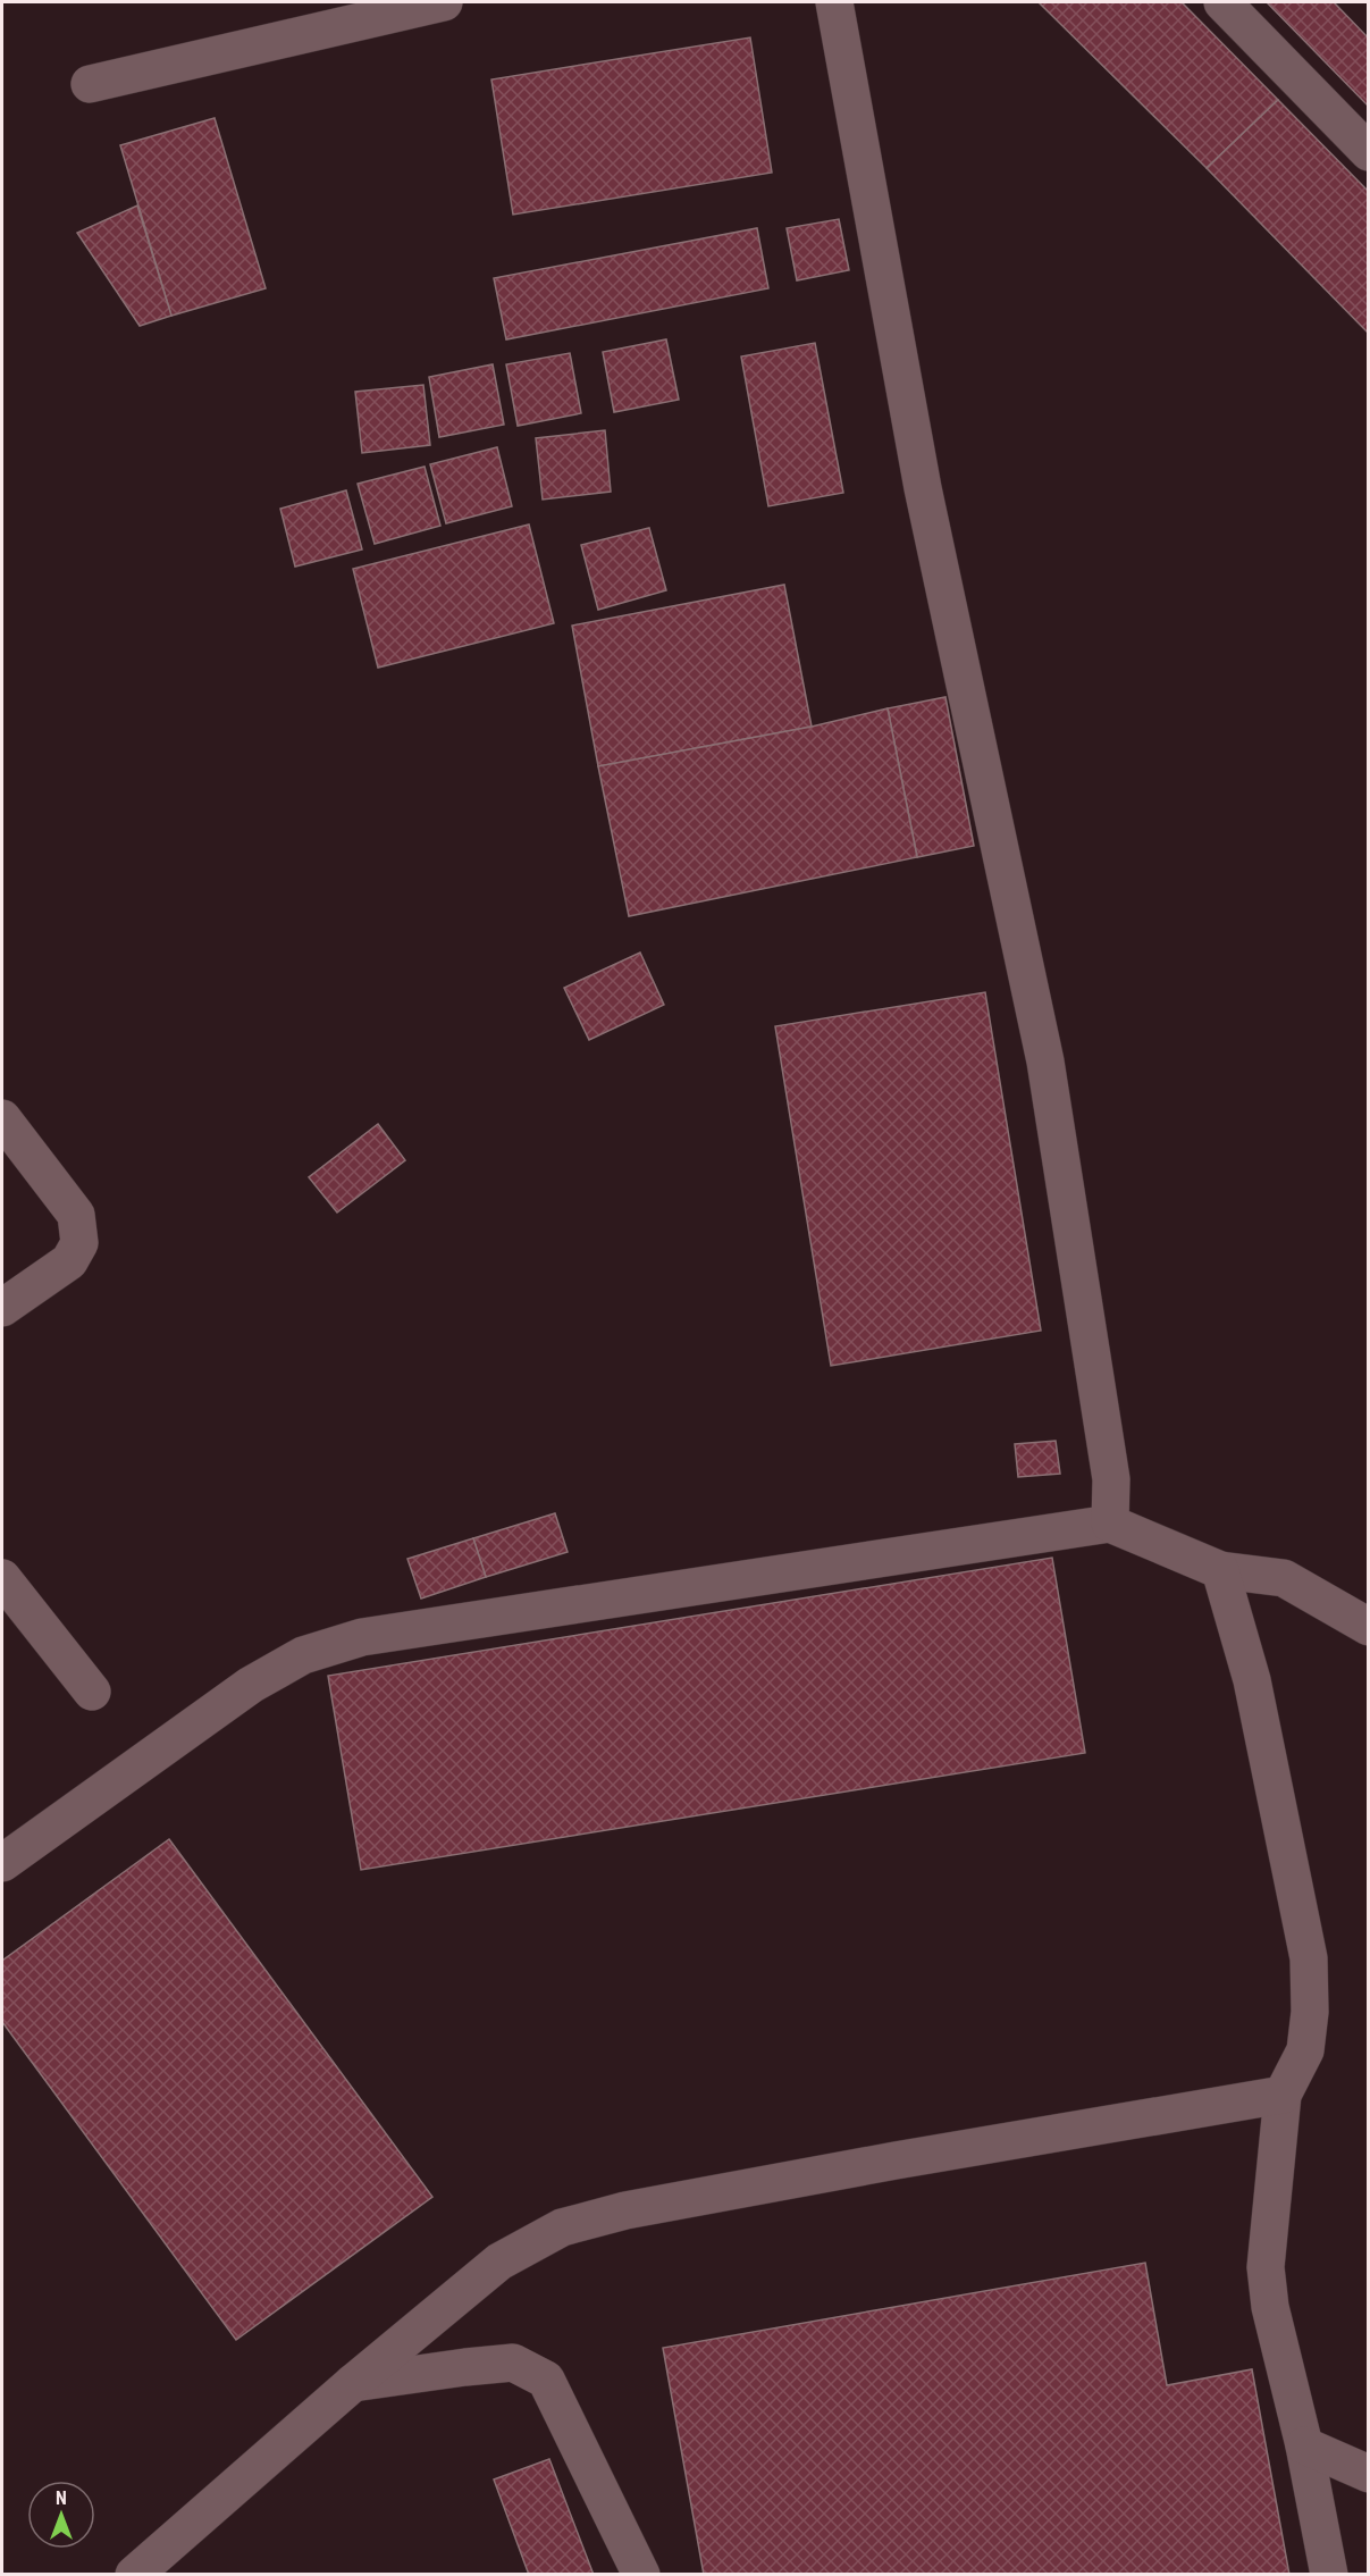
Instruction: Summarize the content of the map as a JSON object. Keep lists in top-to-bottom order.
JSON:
{
  "north": "top"
}
